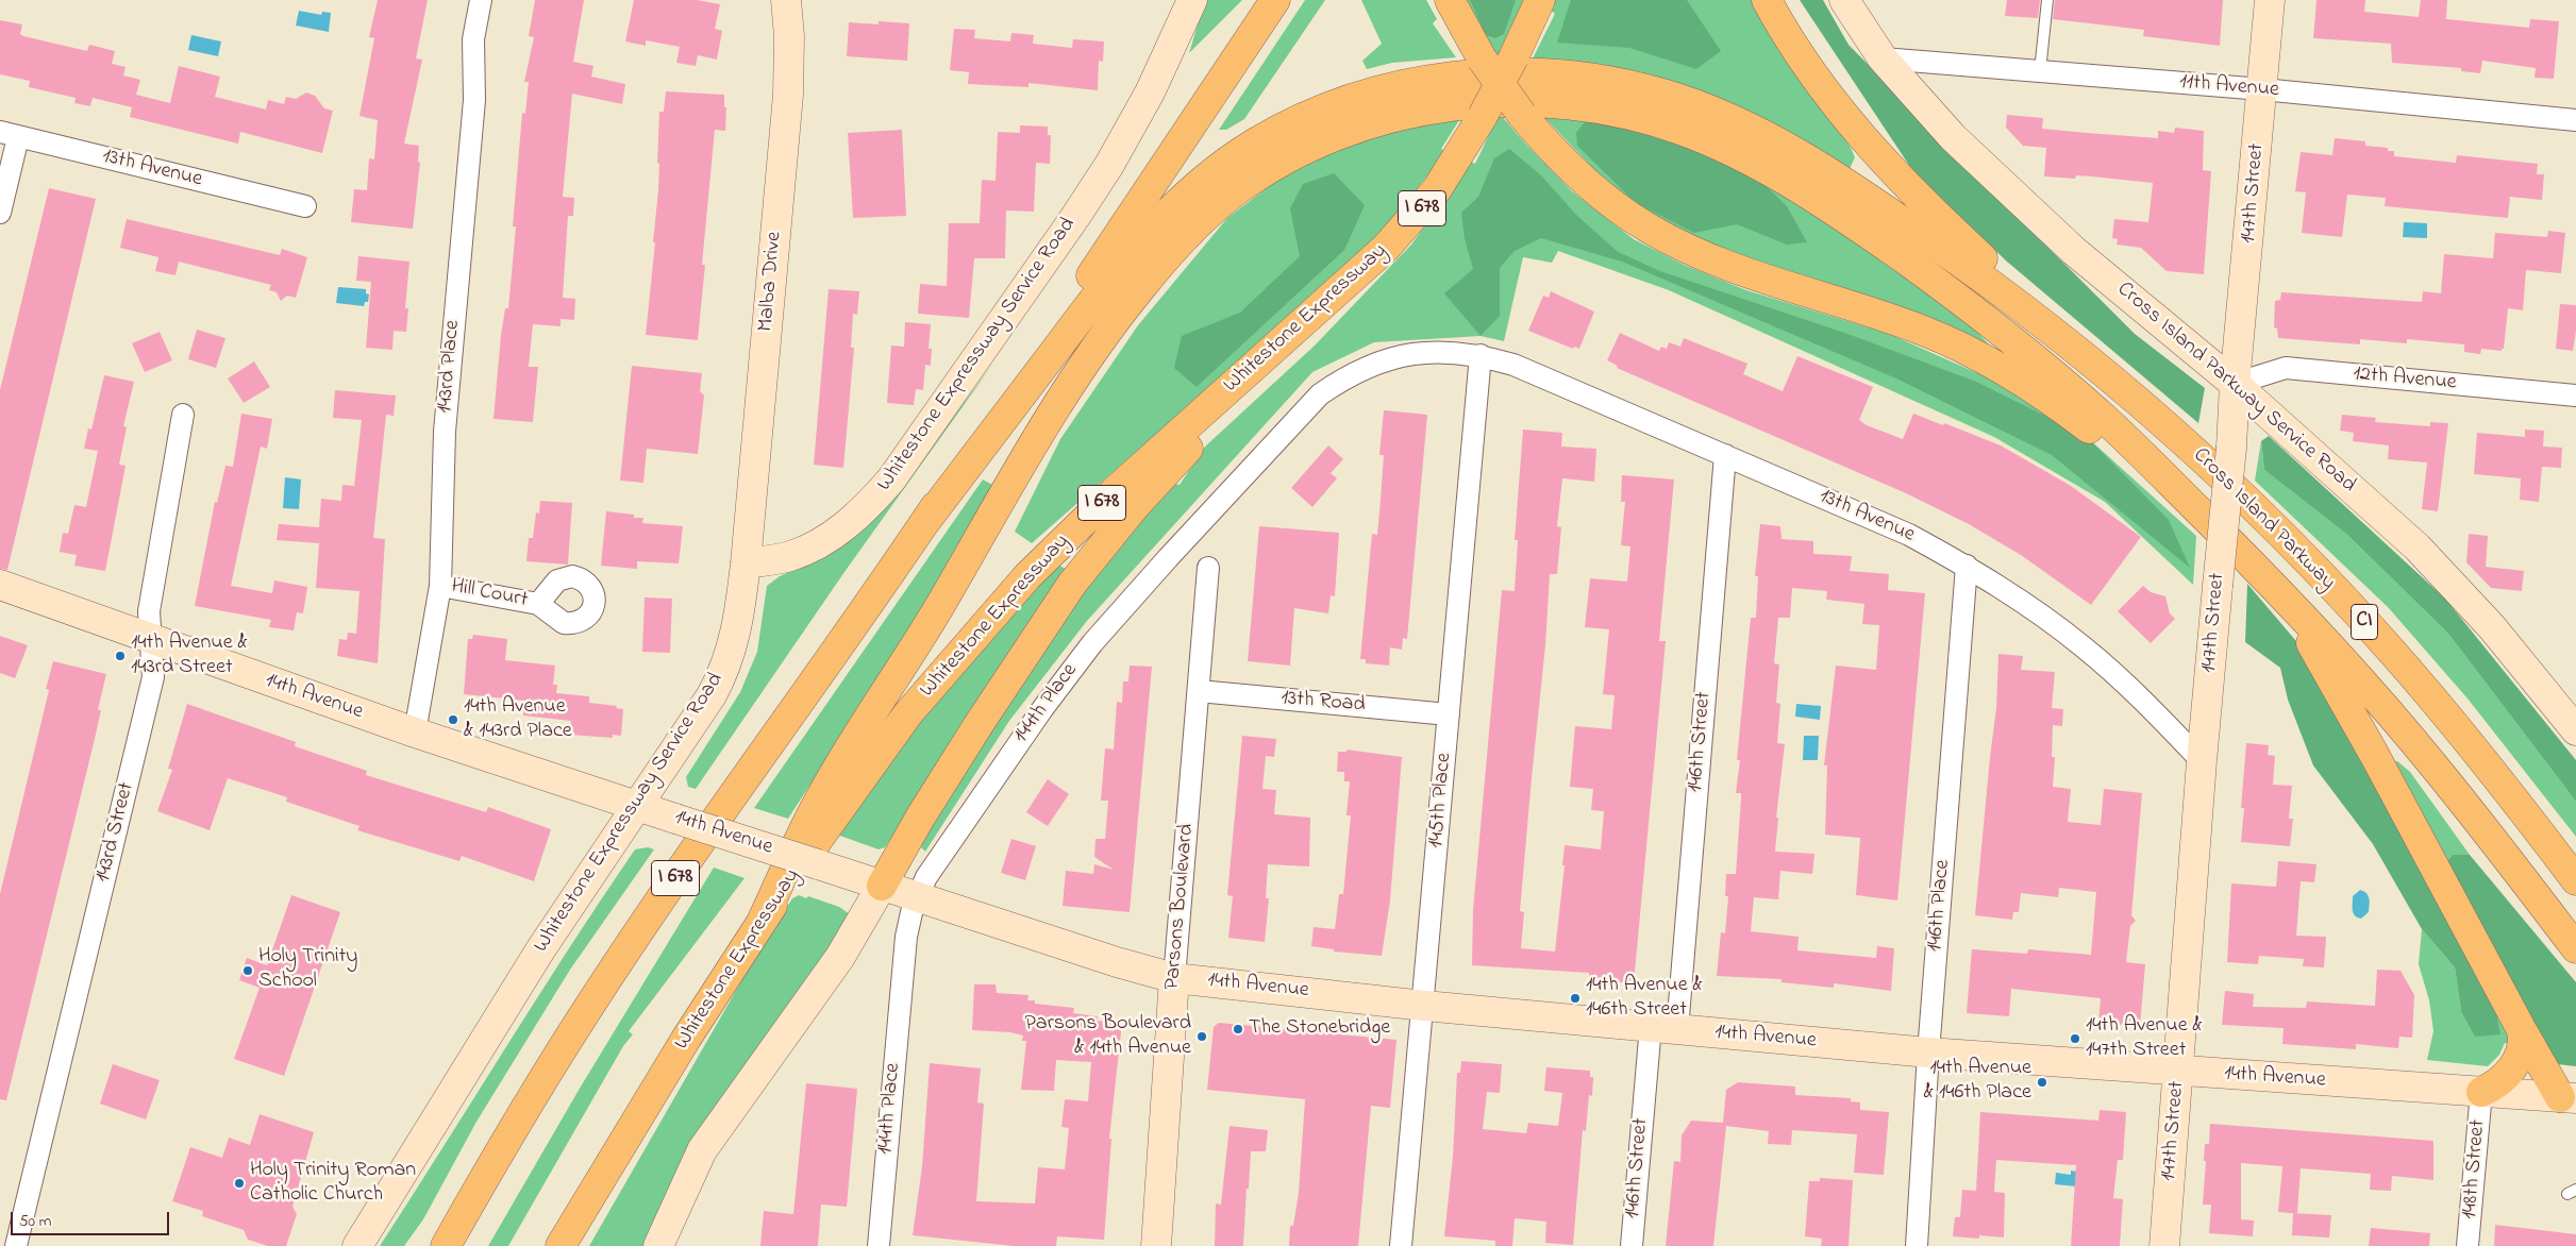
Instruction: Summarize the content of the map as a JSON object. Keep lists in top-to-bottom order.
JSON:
{
  "streets": {
    "highway": [
      "I 678",
      "Whitestone Expressway",
      "Cross Island Parkway",
      "CI"
    ],
    "street": [
      "11th Avenue",
      "13th Avenue",
      "147th Street",
      "Malba Drive",
      "Whitestone Expressway Service Road",
      "143rd Place",
      "12th Avenue",
      "Cross Island Parkway Service Road",
      "Hill Court",
      "14th Avenue",
      "13th Road",
      "144th Place",
      "146th Street",
      "145th Place",
      "143rd Street",
      "146th Place",
      "Parsons Boulevard",
      "148th Street"
    ]
  },
  "crossings": [
    ["11th Avenue", "147th Street"],
    ["11th Avenue", "Cross Island Parkway Service Road"],
    ["13th Avenue", "147th Street"],
    ["13th Avenue", "144th Place"],
    ["13th Avenue", "146th Street"],
    ["13th Avenue", "145th Place"],
    ["13th Avenue", "146th Place"],
    ["147th Street", "12th Avenue"],
    ["147th Street", "Cross Island Parkway Service Road"],
    ["147th Street", "14th Avenue"],
    ["Malba Drive", "Whitestone Expressway Service Road"],
    ["Whitestone Expressway Service Road", "14th Avenue"],
    ["143rd Place", "Hill Court"],
    ["143rd Place", "14th Avenue"],
    ["12th Avenue", "Cross Island Parkway Service Road"],
    ["14th Avenue", "144th Place"],
    ["14th Avenue", "146th Street"],
    ["14th Avenue", "145th Place"],
    ["14th Avenue", "143rd Street"],
    ["14th Avenue", "146th Place"],
    ["14th Avenue", "Parsons Boulevard"],
    ["14th Avenue", "148th Street"],
    ["13th Road", "145th Place"],
    ["13th Road", "Parsons Boulevard"],
    ["144th Place", "145th Place"]
  ],
  "places": [
    "14th Avenue & 143rd Street",
    "14th Avenue & 143rd Place",
    "Holy Trinity School",
    "14th Avenue & 146th Street",
    "The Stonebridge",
    "Parsons Boulevard & 14th Avenue",
    "14th Avenue & 147th Street",
    "14th Avenue & 146th Place",
    "Holy Trinity Roman Catholic Church"
  ],
  "scale_bar": "50 m"
}
